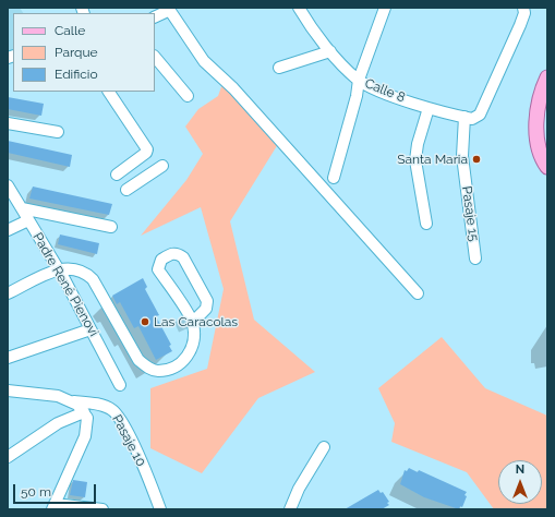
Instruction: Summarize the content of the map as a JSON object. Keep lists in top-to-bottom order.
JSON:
{
  "streets": {
    "street": [
      "Calle 8",
      "Pasaje 15",
      "Padre René Pienovi",
      "Pasaje 10"
    ]
  },
  "crossings": [
    ["Calle 8", "Pasaje 15"]
  ],
  "places": ["Santa Maria", "Las Caracolas"],
  "legend": ["Calle", "Parque", "Edificio"],
  "scale_bar": "50 m",
  "north": "top"
}
